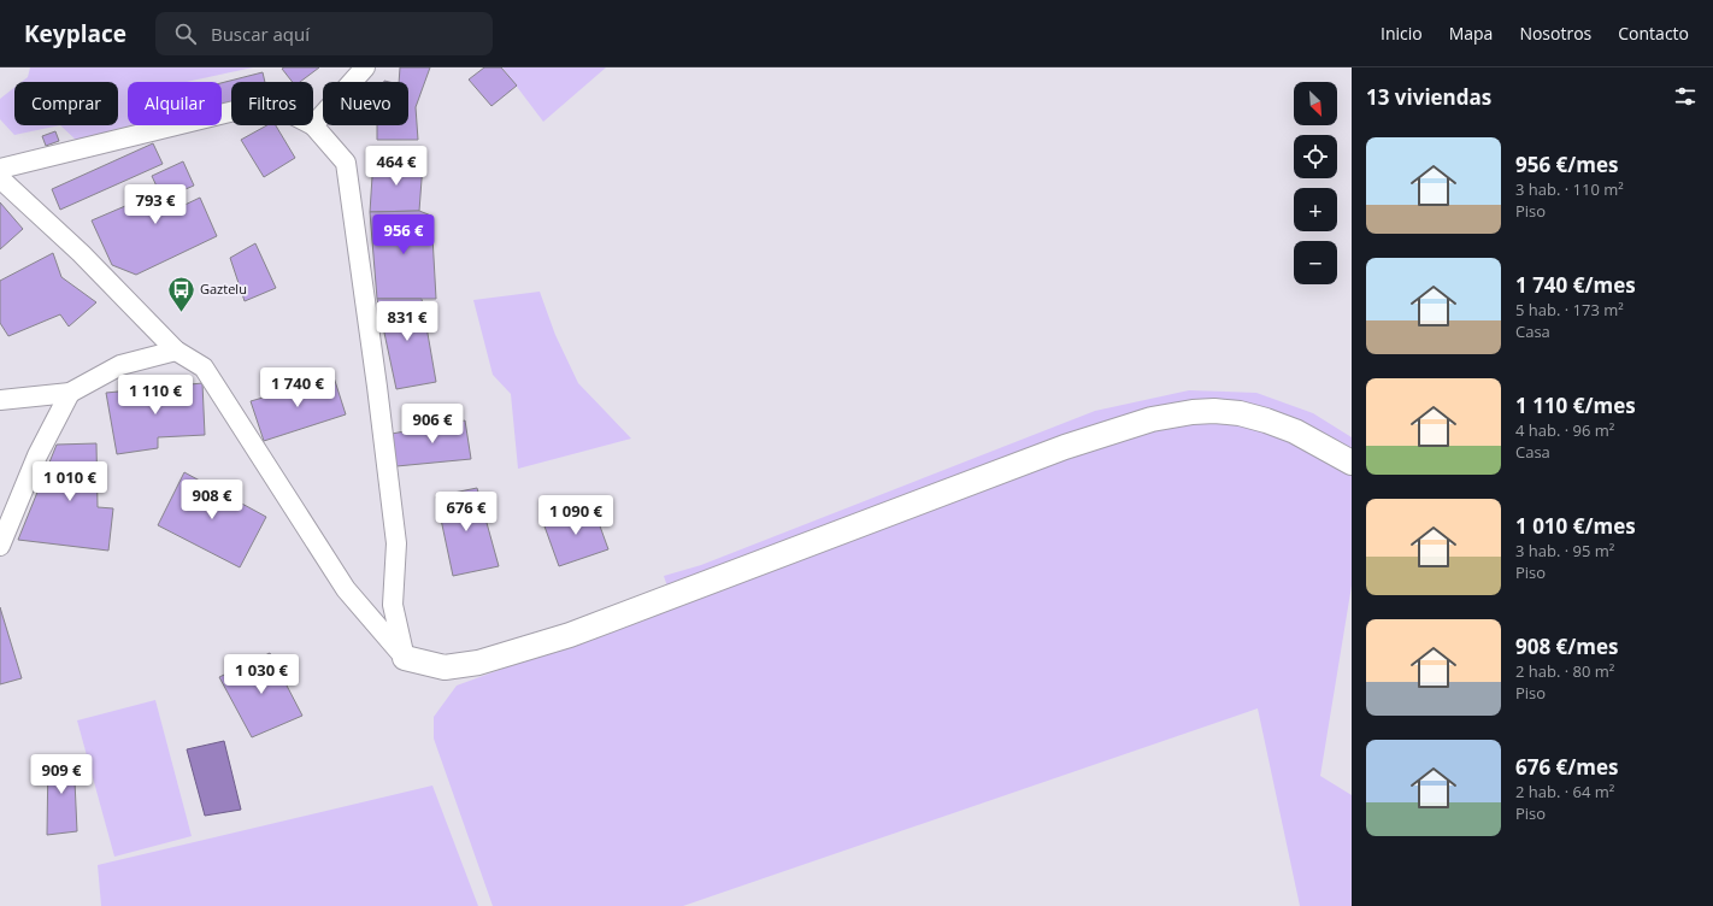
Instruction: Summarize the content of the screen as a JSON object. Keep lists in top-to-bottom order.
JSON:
{
  "places": {
    "bus stop": ["Gaztelu"]
  },
  "north": "bottom right",
  "page": {
    "header": "Keyplace",
    "search": "Buscar aquí",
    "nav": [
      "Inicio",
      "Mapa",
      "Nosotros",
      "Contacto"
    ],
    "heading": "13 viviendas",
    "map_buttons": ["+", "−"],
    "chip": [
      "Comprar",
      "Alquilar",
      "Filtros",
      "Nuevo"
    ],
    "list": [
      {
        "name": "956 €/mes",
        "note": "3 hab. · 110 m² · Piso"
      },
      {
        "name": "1 740 €/mes",
        "note": "5 hab. · 173 m² · Casa"
      },
      {
        "name": "1 110 €/mes",
        "note": "4 hab. · 96 m² · Casa"
      },
      {
        "name": "1 010 €/mes",
        "note": "3 hab. · 95 m² · Piso"
      },
      {
        "name": "908 €/mes",
        "note": "2 hab. · 80 m² · Piso"
      },
      {
        "name": "676 €/mes",
        "note": "2 hab. · 64 m² · Piso"
      }
    ],
    "price": [
      "464 €",
      "793 €",
      "956 €",
      "831 €",
      "1 740 €",
      "1 110 €",
      "906 €",
      "1 010 €",
      "908 €",
      "676 €",
      "1 090 €",
      "1 030 €",
      "909 €"
    ]
  }
}
